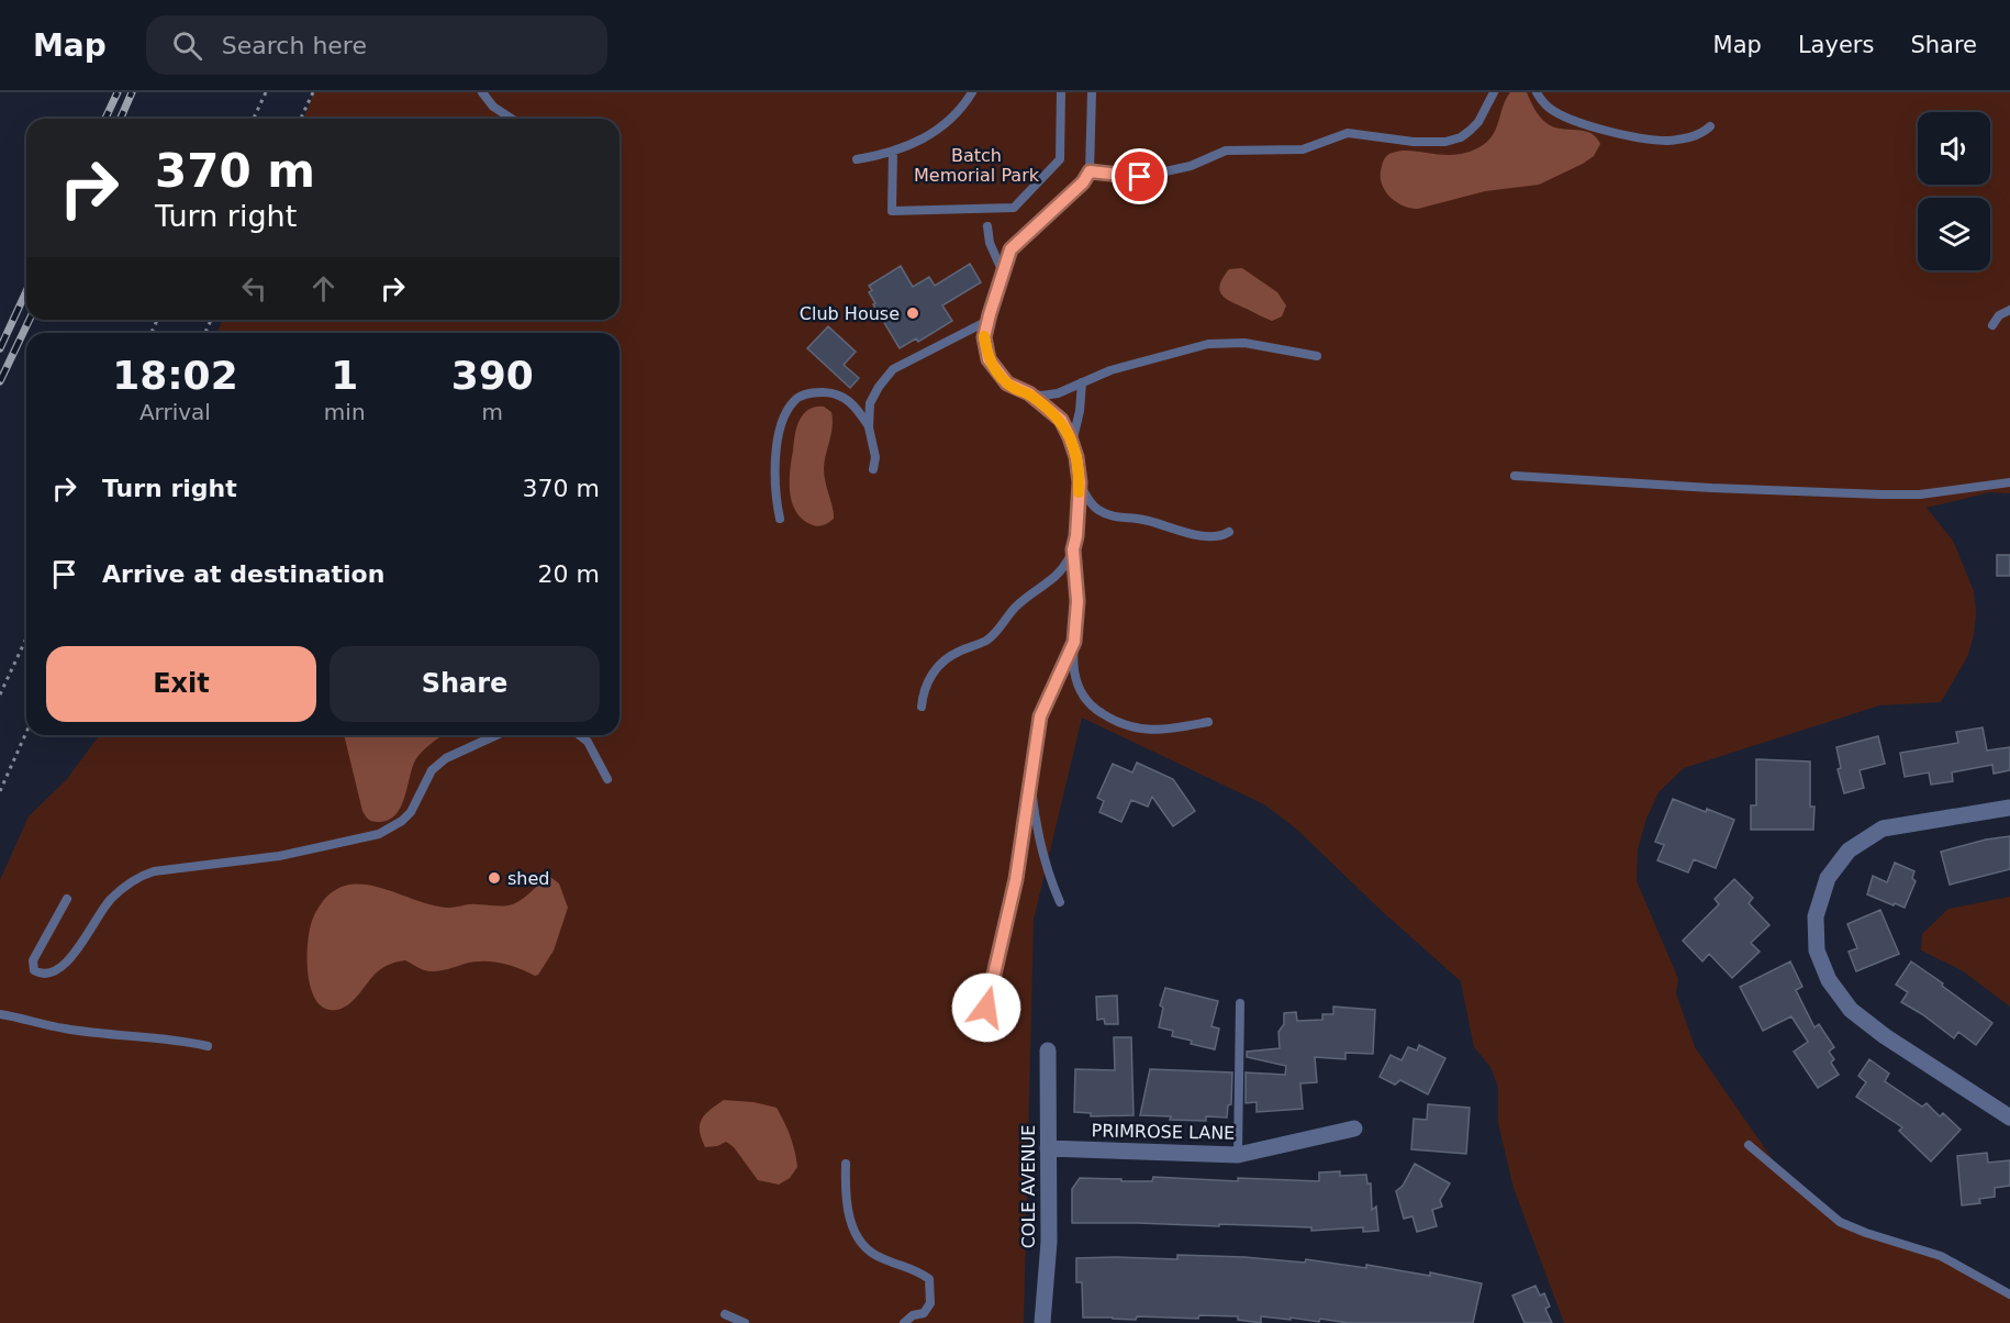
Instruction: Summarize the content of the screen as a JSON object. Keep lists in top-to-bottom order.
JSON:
{
  "streets": {
    "street": ["PRIMROSE LANE", "COLE AVENUE"]
  },
  "crossings": [
    ["PRIMROSE LANE", "COLE AVENUE"]
  ],
  "parks": ["Batch Memorial Park"],
  "places": ["Club House", "shed"],
  "page": {
    "header": "Map",
    "search": "Search here",
    "nav": ["Map", "Layers", "Share"],
    "turn": ["370 m", "Turn right"],
    "eta": [
      "18:02",
      "Arrival",
      "1",
      "min",
      "390",
      "m"
    ],
    "list": [
      {
        "name": "Turn right",
        "value": "370 m"
      },
      {
        "name": "Arrive at destination",
        "value": "20 m"
      }
    ],
    "buttons": ["Exit", "Share"]
  }
}
